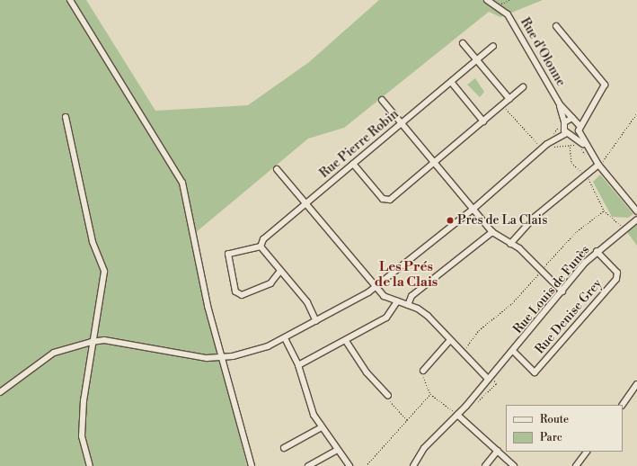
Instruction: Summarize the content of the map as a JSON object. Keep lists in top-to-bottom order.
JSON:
{
  "streets": {
    "street": [
      "Rue d'Olonne",
      "Rue Pierre Robin",
      "Rue Louis de Funès",
      "Rue Denise Grey"
    ]
  },
  "crossings": [
    ["Rue Louis de Funès", "Rue Denise Grey"]
  ],
  "districts": ["Les Prés de la Clais"],
  "places": ["Pres de La Clais"],
  "legend": ["Route", "Parc"]
}
